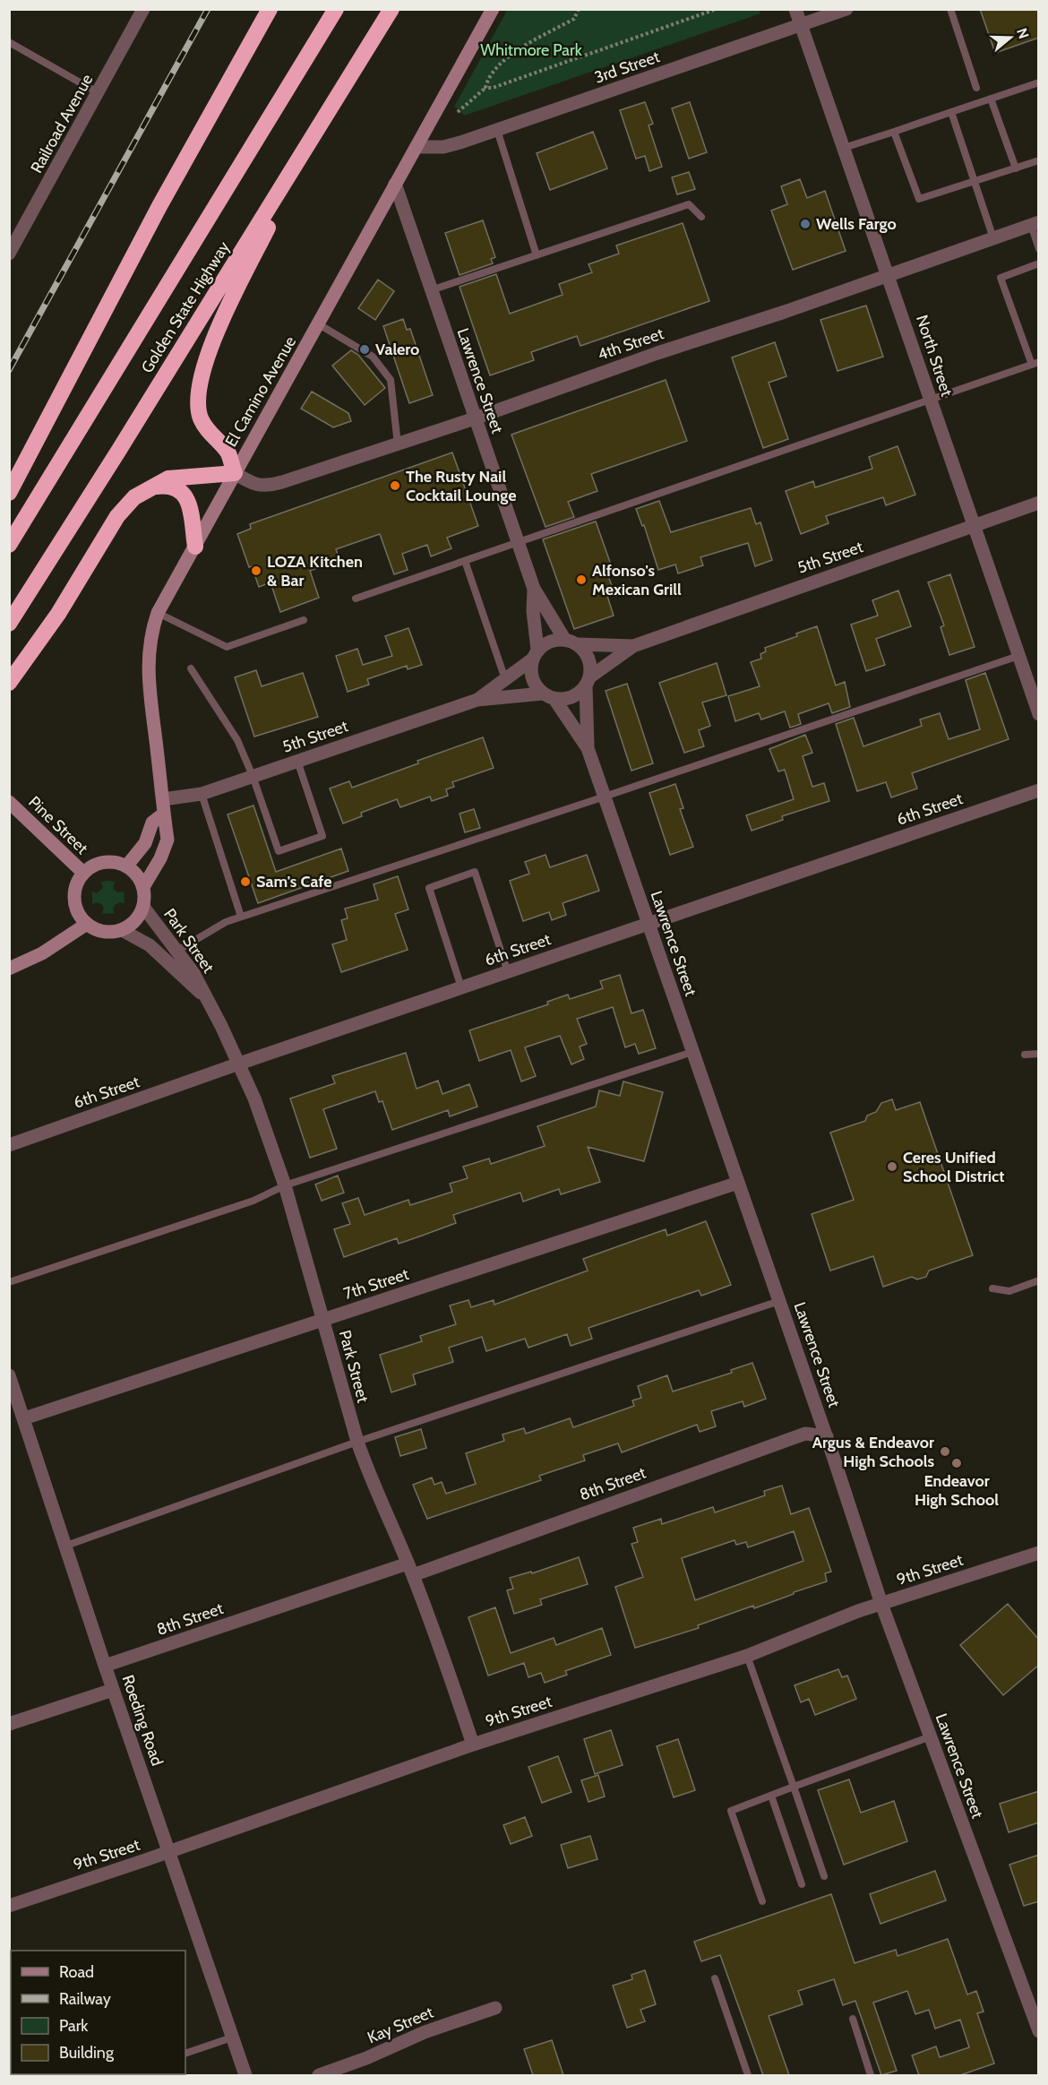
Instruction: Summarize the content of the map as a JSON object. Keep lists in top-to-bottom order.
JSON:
{
  "streets": {
    "highway": ["Golden State Highway"],
    "street": [
      "3rd Street",
      "Railroad Avenue",
      "4th Street",
      "North Street",
      "Lawrence Street",
      "El Camino Avenue",
      "5th Street",
      "6th Street",
      "Pine Street",
      "Park Street",
      "7th Street",
      "8th Street",
      "9th Street",
      "Roeding Road",
      "Kay Street"
    ]
  },
  "crossings": [
    ["3rd Street", "North Street"],
    ["3rd Street", "El Camino Avenue"],
    ["4th Street", "North Street"],
    ["4th Street", "Lawrence Street"],
    ["4th Street", "El Camino Avenue"],
    ["North Street", "5th Street"],
    ["Lawrence Street", "El Camino Avenue"],
    ["Lawrence Street", "5th Street"],
    ["Lawrence Street", "6th Street"],
    ["Lawrence Street", "7th Street"],
    ["Lawrence Street", "8th Street"],
    ["Lawrence Street", "9th Street"],
    ["El Camino Avenue", "5th Street"],
    ["El Camino Avenue", "Pine Street"],
    ["El Camino Avenue", "Park Street"],
    ["6th Street", "Park Street"],
    ["Pine Street", "Park Street"],
    ["Park Street", "7th Street"],
    ["Park Street", "8th Street"],
    ["Park Street", "9th Street"],
    ["7th Street", "Roeding Road"],
    ["8th Street", "Roeding Road"],
    ["9th Street", "Roeding Road"]
  ],
  "parks": ["Whitmore Park"],
  "places": [
    "Wells Fargo",
    "Valero",
    "The Rusty Nail Cocktail Lounge",
    "LOZA Kitchen & Bar",
    "Alfonso's Mexican Grill",
    "Sam's Cafe",
    "Ceres Unified School District",
    "Argus & Endeavor High Schools",
    "Endeavor High School"
  ],
  "legend": [
    "Road",
    "Railway",
    "Park",
    "Building"
  ],
  "north": "right"
}
